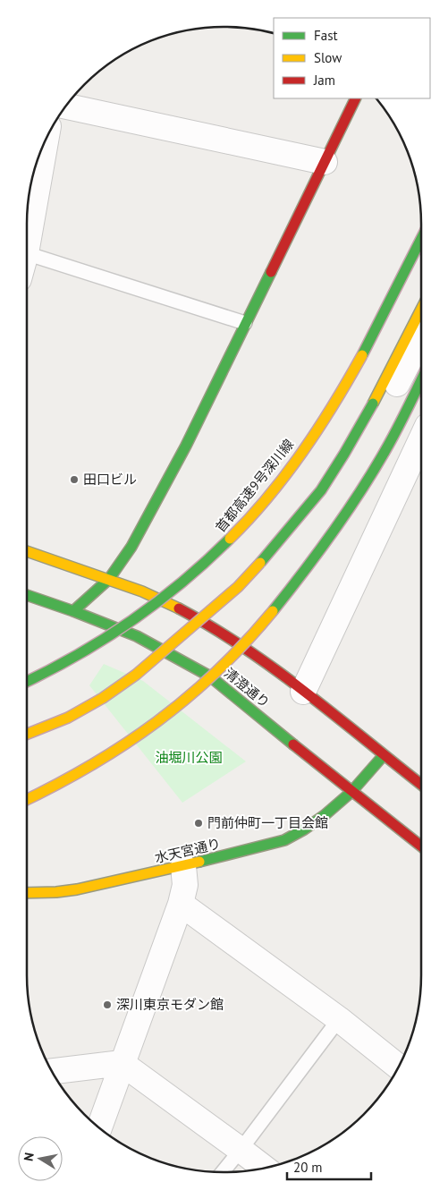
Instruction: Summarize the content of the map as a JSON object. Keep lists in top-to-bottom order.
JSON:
{
  "streets": {
    "main road": ["首都高速9号深川線", "清澄通り", "水天宮通り"]
  },
  "crossings": [
    ["清澄通り", "水天宮通り"]
  ],
  "parks": ["油堀川公園"],
  "places": ["田口ビル", "門前仲町一丁目会館", "深川東京モダン館"],
  "legend": ["Fast", "Slow", "Jam"],
  "scale_bar": "20 m",
  "north": "left"
}
